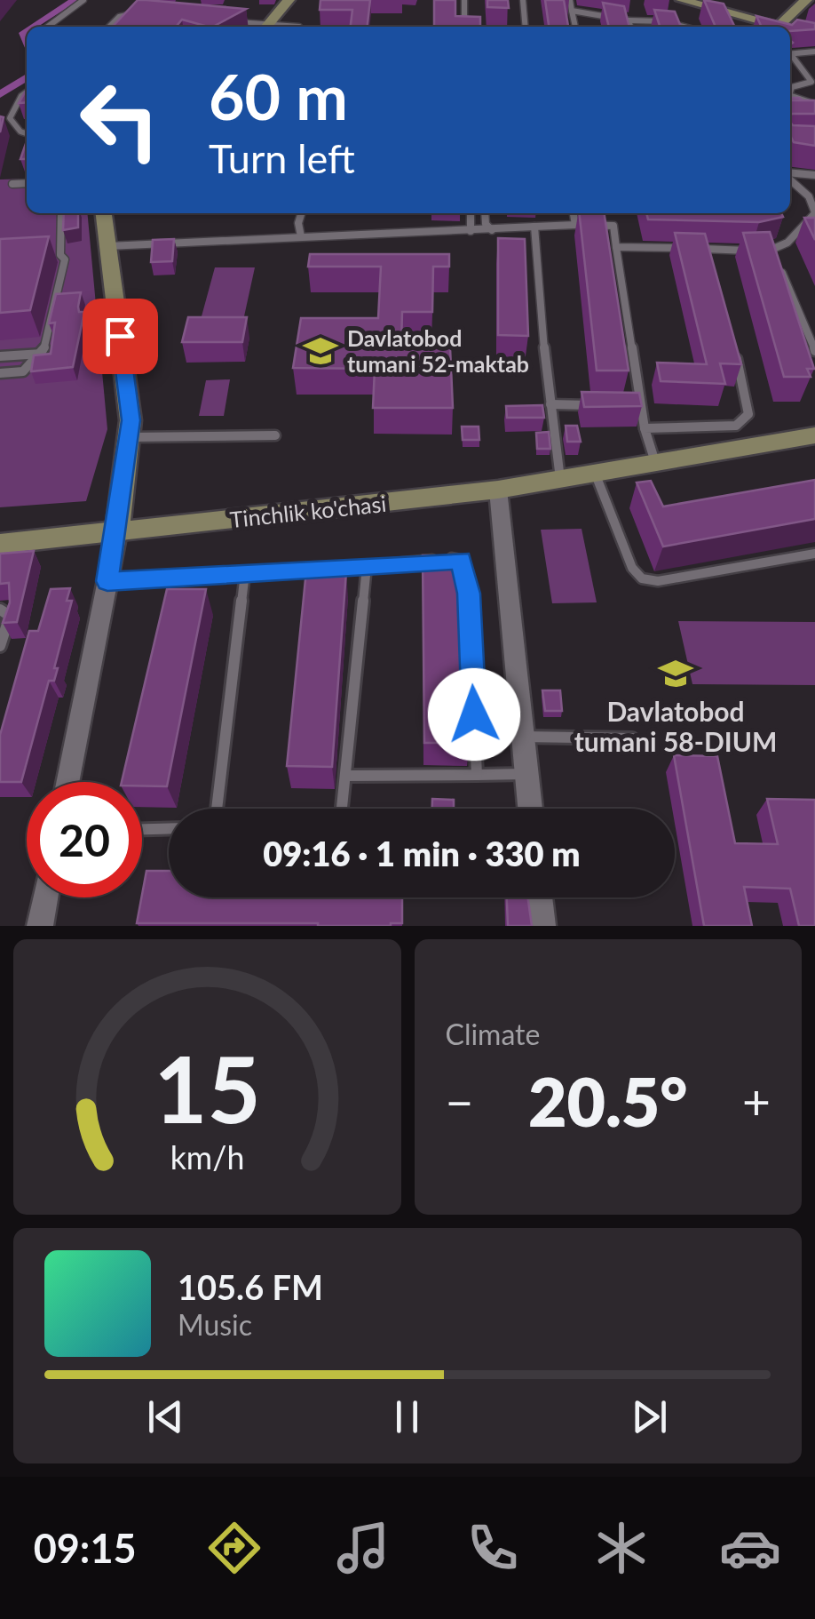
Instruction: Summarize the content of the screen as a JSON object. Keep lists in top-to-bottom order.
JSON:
{
  "streets": {
    "street": ["Tinchlik ko'chasi"]
  },
  "places": {
    "school or university": ["Davlatobod tumani 52-maktab", "Davlatobod tumani 58-DIUM"]
  },
  "page": {
    "turn": ["60 m", "Turn left"],
    "limit": "20",
    "trip": "09:16 · 1 min · 330 m",
    "tile": "Climate",
    "heat": ["−", "20.5°", "+"],
    "song": ["105.6 FM", "Music"],
    "tabs": "09:15",
    "gauge": ["15", "km/h"]
  }
}
